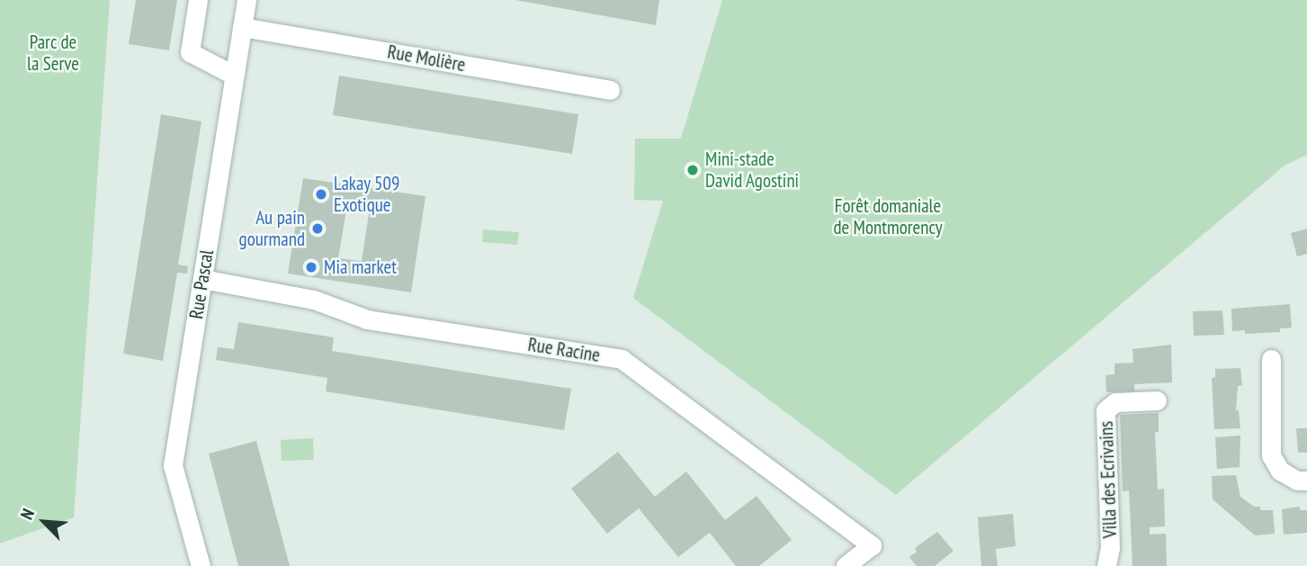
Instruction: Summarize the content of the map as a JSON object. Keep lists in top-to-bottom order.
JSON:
{
  "streets": {
    "street": [
      "Rue Molière",
      "Rue Pascal",
      "Rue Racine",
      "Villa des Ecrivains"
    ]
  },
  "crossings": [
    ["Rue Molière", "Rue Pascal"],
    ["Rue Pascal", "Rue Racine"]
  ],
  "parks": ["Parc de la Serve", "Forêt domaniale de Montmorency"],
  "places": [
    "Mini-stade David Agostini",
    "Lakay 509 Exotique",
    "Au pain gourmand",
    "Mia market"
  ],
  "north": "top left"
}
